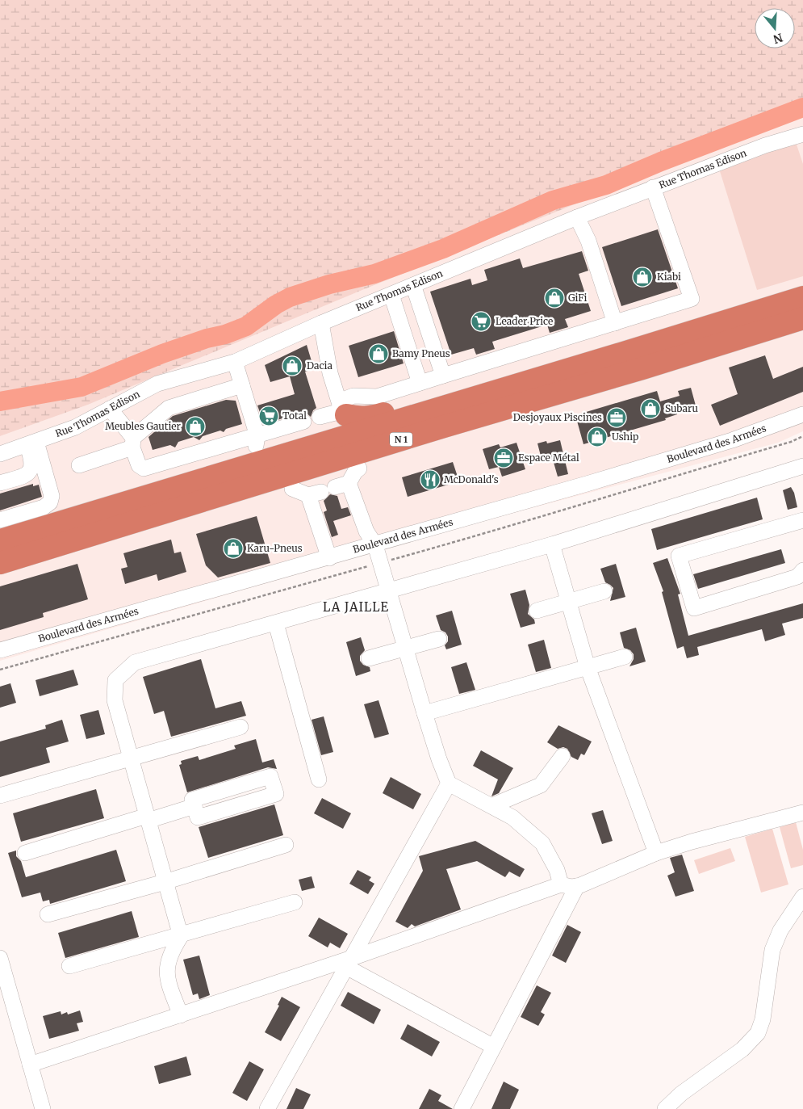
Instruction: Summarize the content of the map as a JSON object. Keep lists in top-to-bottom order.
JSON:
{
  "streets": {
    "highway": ["N 1"],
    "street": ["Rue Thomas Edison", "Boulevard des Armées"]
  },
  "districts": ["LA JAILLE"],
  "places": {
    "shop": [
      "Kiabi",
      "GiFi",
      "Bamy Pneus",
      "Dacia",
      "Subaru",
      "Meubles Gautier",
      "Uship",
      "Karu-Pneus"
    ],
    "supermarket": ["Leader Price", "Total"],
    "office": ["Desjoyaux Piscines", "Espace Métal"],
    "restaurant": ["McDonald's"]
  },
  "north": "bottom"
}
